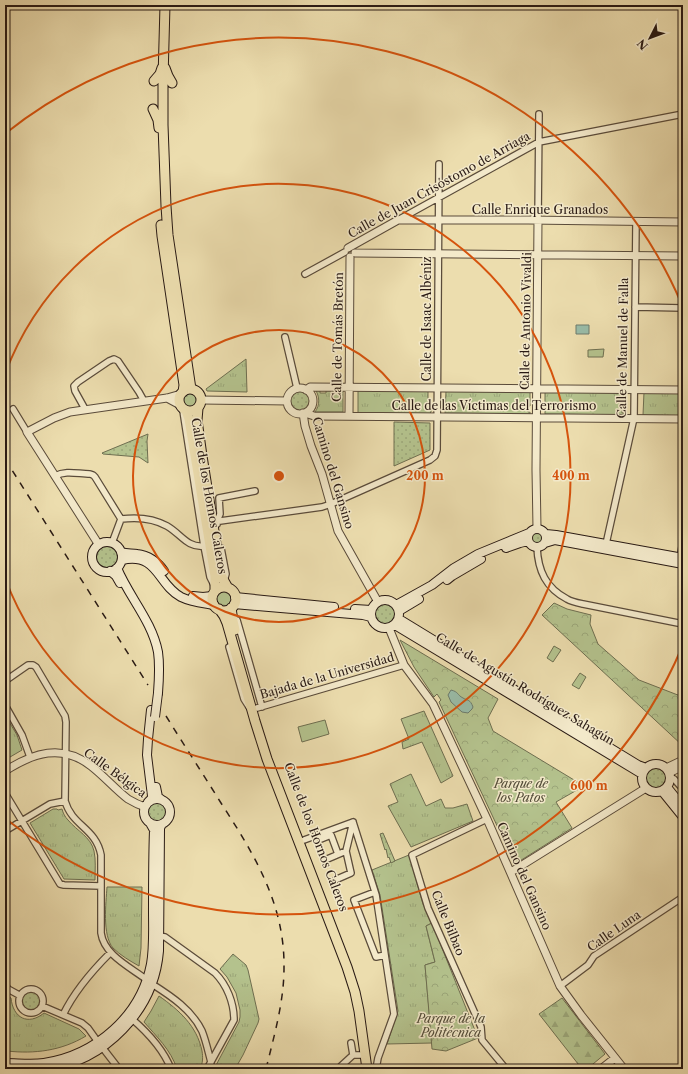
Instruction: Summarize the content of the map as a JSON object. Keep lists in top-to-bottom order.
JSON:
{
  "streets": {
    "main road": ["Calle de los Hornos Caleros", "Calle de Agustín Rodríguez Sahagún"],
    "street": [
      "Calle de Juan Crisóstomo de Arriaga",
      "Calle Enrique Granados",
      "Calle de Isaac Albéniz",
      "Calle de Antonio Vivaldi",
      "Calle de Tomás Bretón",
      "Calle de Manuel de Falla",
      "Calle de las Víctimas del Terrorismo",
      "Camino del Gansino",
      "Bajada de la Universidad",
      "Calle Bélgica",
      "Calle Bilbao",
      "Calle Luna"
    ]
  },
  "crossings": [
    ["Calle de Juan Crisóstomo de Arriaga", "Calle Enrique Granados"],
    ["Calle de Juan Crisóstomo de Arriaga", "Calle de Isaac Albéniz"],
    ["Calle de Juan Crisóstomo de Arriaga", "Calle de Antonio Vivaldi"],
    ["Calle de Juan Crisóstomo de Arriaga", "Calle de Tomás Bretón"],
    ["Calle Enrique Granados", "Calle de Isaac Albéniz"],
    ["Calle Enrique Granados", "Calle de Antonio Vivaldi"],
    ["Calle Enrique Granados", "Calle de Manuel de Falla"],
    ["Calle de Isaac Albéniz", "Calle de las Víctimas del Terrorismo"],
    ["Calle de Isaac Albéniz", "Camino del Gansino"],
    ["Calle de Antonio Vivaldi", "Calle de las Víctimas del Terrorismo"],
    ["Calle de Tomás Bretón", "Calle de las Víctimas del Terrorismo"],
    ["Calle de Manuel de Falla", "Calle de las Víctimas del Terrorismo"],
    ["Calle de las Víctimas del Terrorismo", "Camino del Gansino"],
    ["Camino del Gansino", "Bajada de la Universidad"],
    ["Camino del Gansino", "Calle de Agustín Rodríguez Sahagún"],
    ["Camino del Gansino", "Calle Bilbao"],
    ["Camino del Gansino", "Calle Luna"],
    ["Calle de los Hornos Caleros", "Bajada de la Universidad"]
  ],
  "parks": ["Parque de los Patos", "Parque de la Politécnica"],
  "north": "bottom left",
  "rings": ["200 m", "400 m", "600 m"]
}
